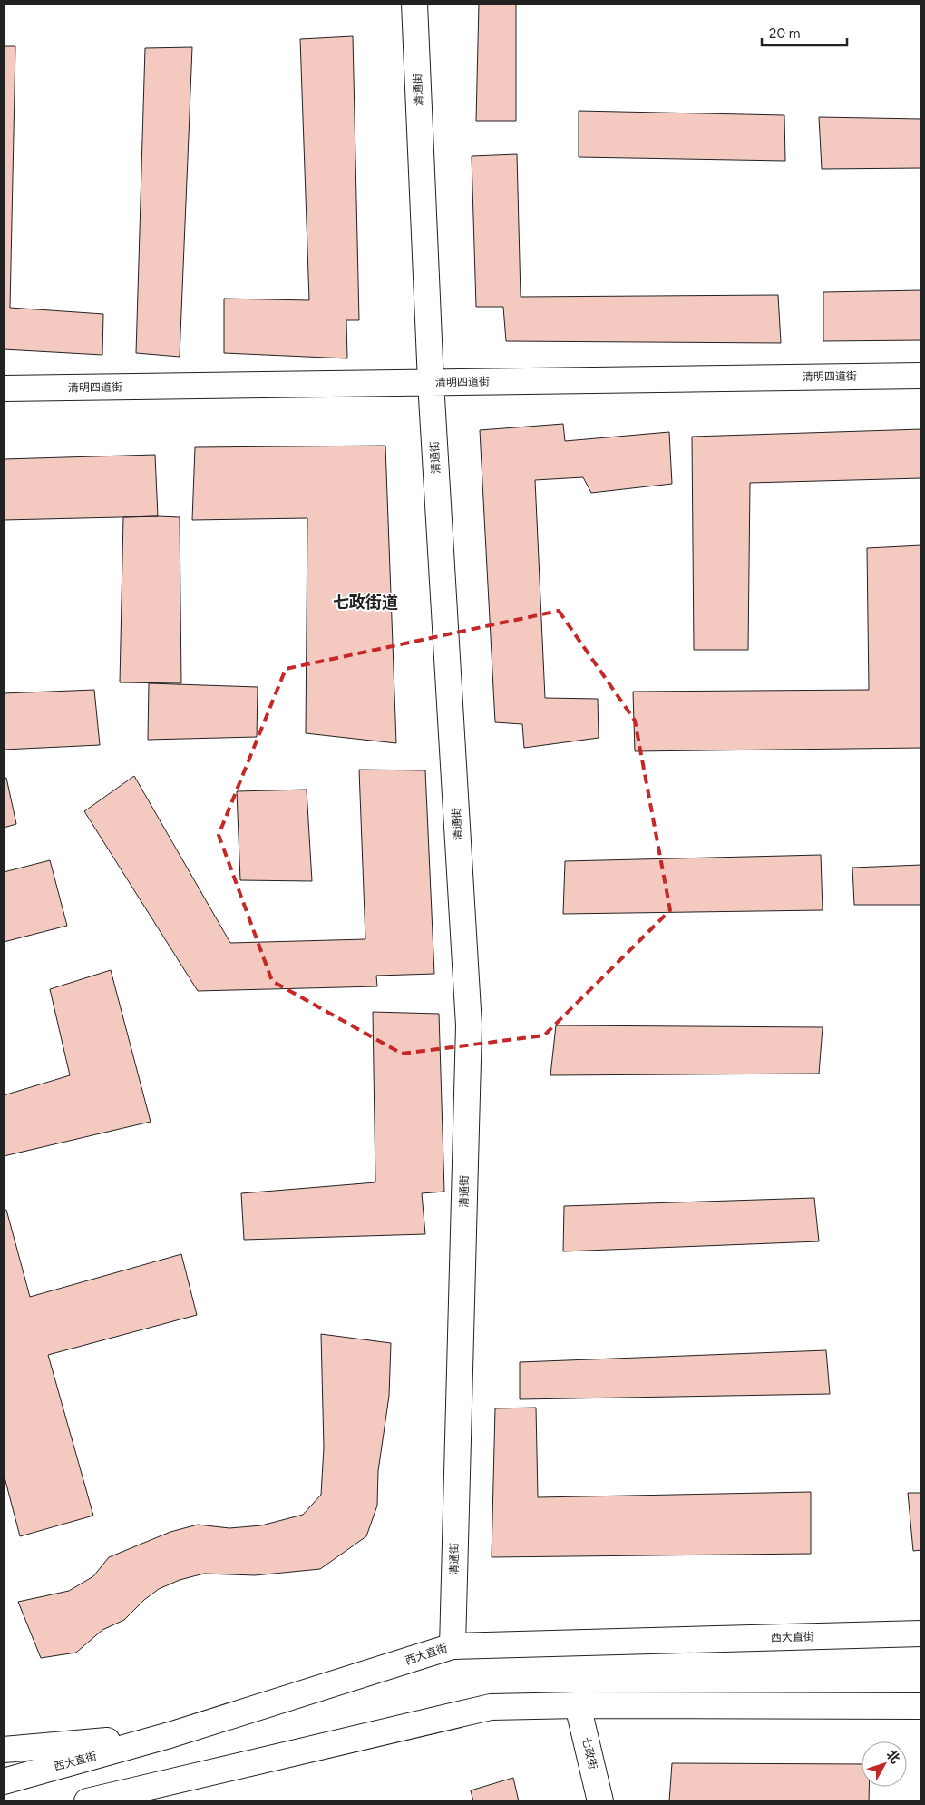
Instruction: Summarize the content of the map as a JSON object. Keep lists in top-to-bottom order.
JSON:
{
  "streets": {
    "street": [
      "清通街",
      "清明四道街",
      "西大直街",
      "七政街"
    ]
  },
  "crossings": [
    ["清通街", "清明四道街"],
    ["清通街", "西大直街"]
  ],
  "districts": ["七政街道"],
  "scale_bar": "20 m",
  "north": "top right"
}
